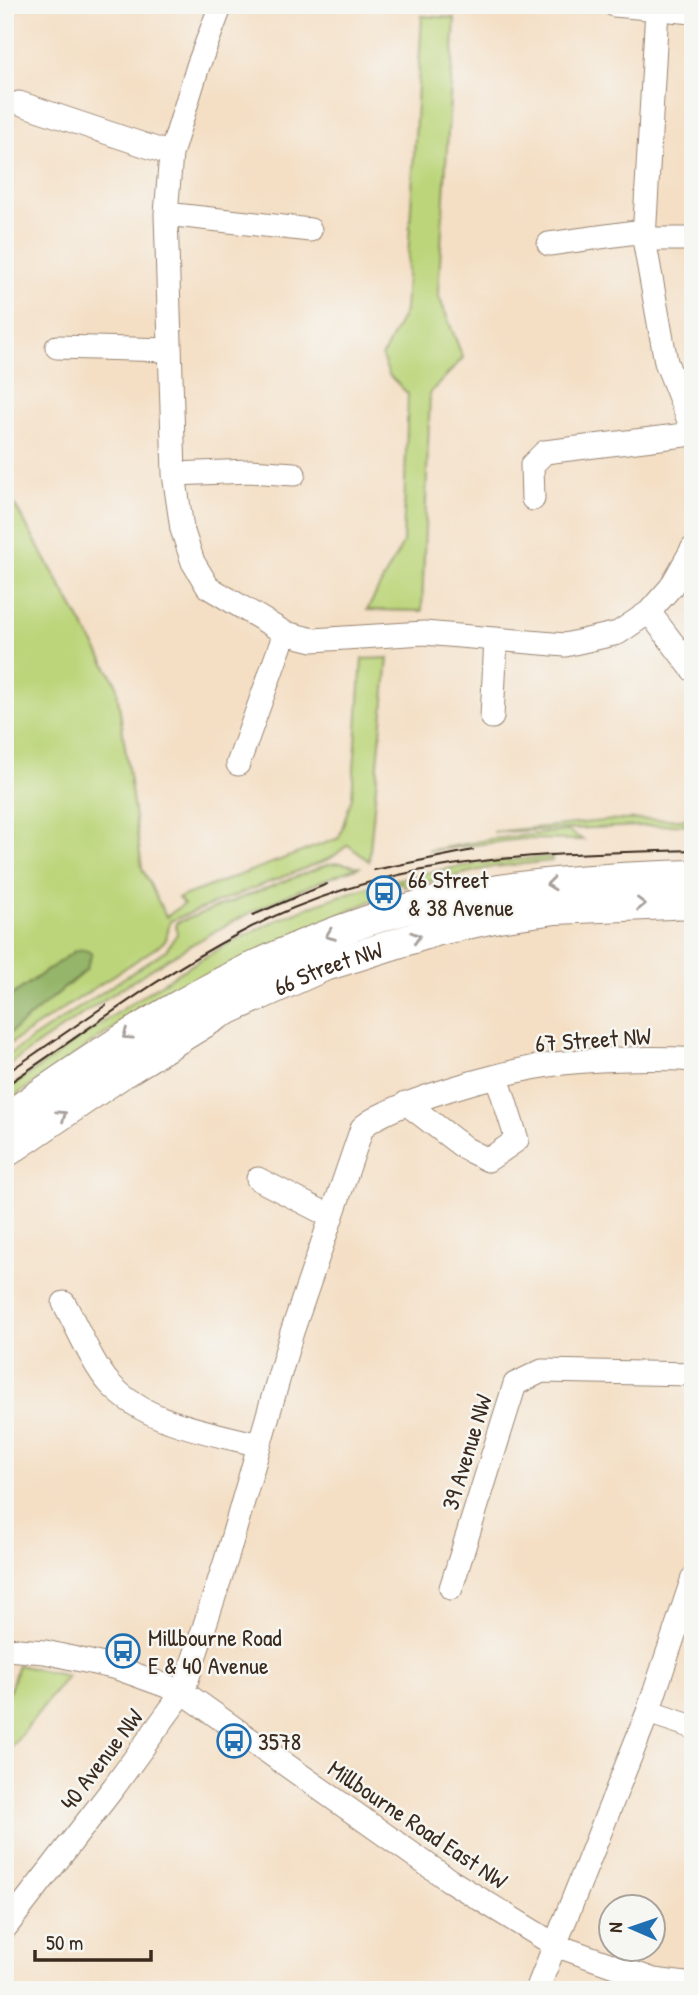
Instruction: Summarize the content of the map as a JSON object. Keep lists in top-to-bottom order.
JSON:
{
  "streets": {
    "main road": ["66 Street NW"],
    "street": [
      "67 Street NW",
      "39 Avenue NW",
      "40 Avenue NW",
      "Millbourne Road East NW"
    ]
  },
  "crossings": [
    ["67 Street NW", "40 Avenue NW"],
    ["40 Avenue NW", "Millbourne Road East NW"]
  ],
  "places": {
    "bus stop": ["66 Street & 38 Avenue", "Millbourne Road E & 40 Avenue", "3578"]
  },
  "scale_bar": "50 m",
  "north": "left"
}
